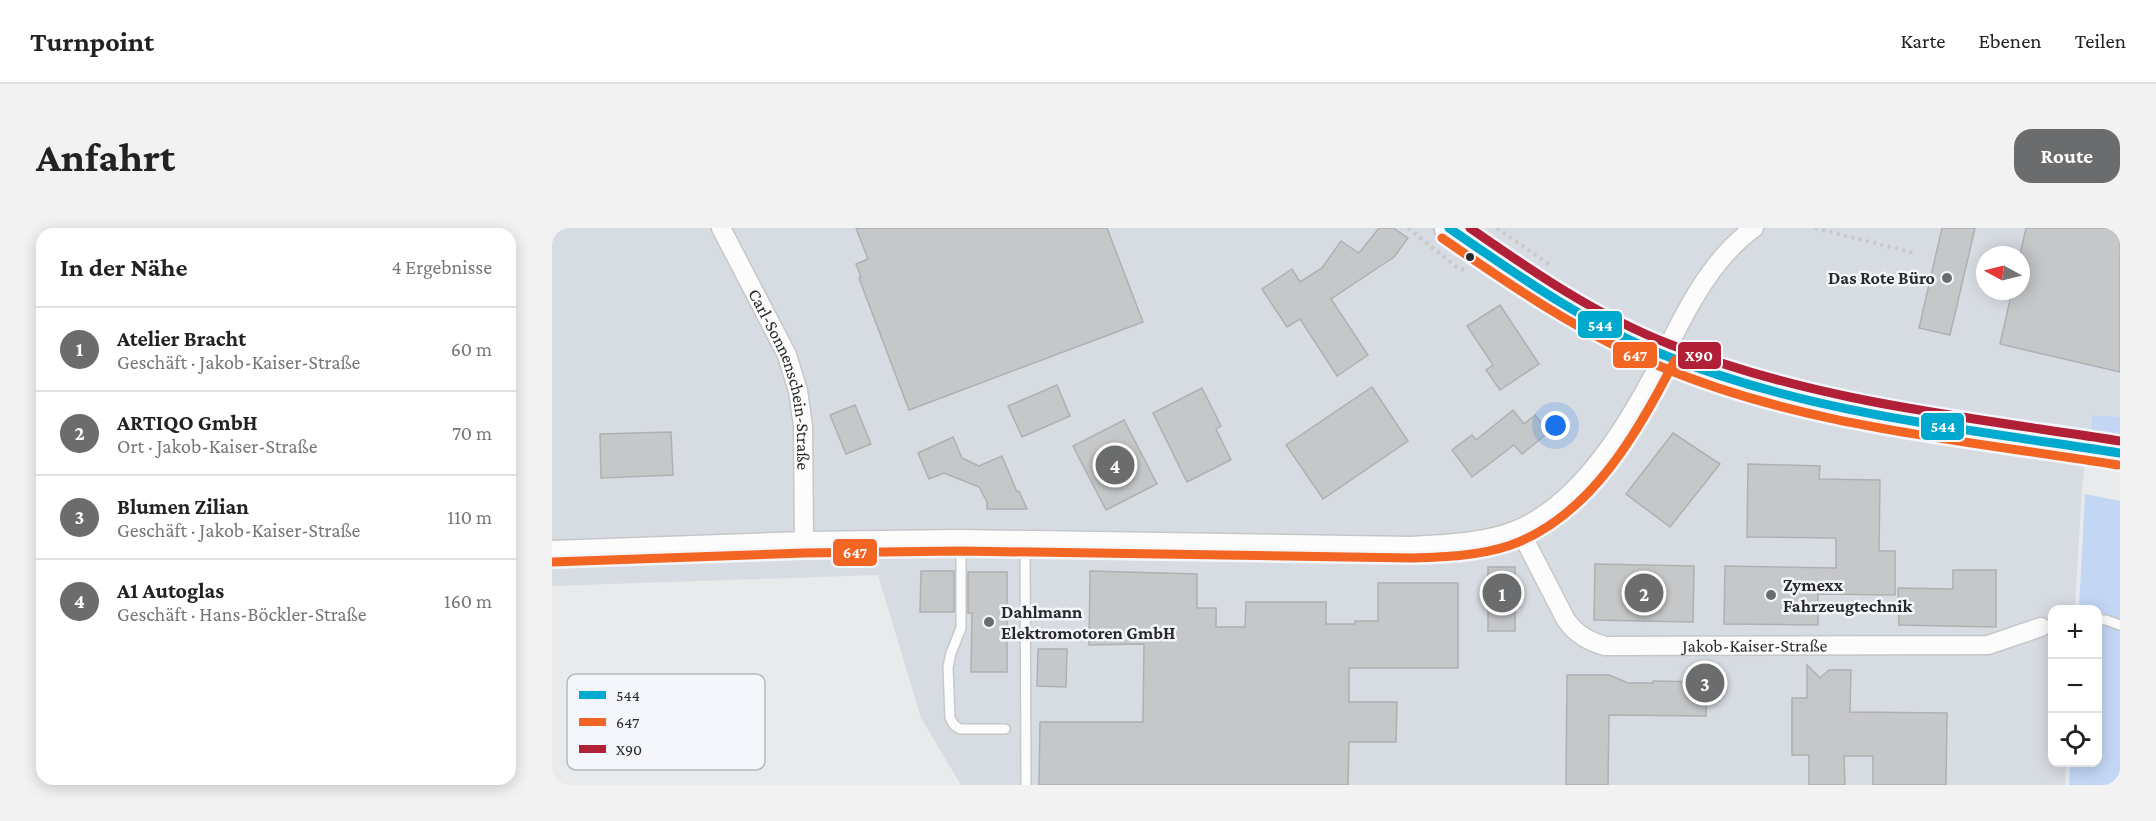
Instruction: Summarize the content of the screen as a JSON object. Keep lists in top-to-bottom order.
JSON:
{
  "streets": {
    "street": ["Carl-Sonnenschein-Straße", "Jakob-Kaiser-Straße"]
  },
  "places": ["Das Rote Büro", "Zymexx Fahrzeugtechnik", "Dahlmann Elektromotoren GmbH"],
  "lines": ["transit line 544", "transit line X90", "transit line 647"],
  "legend": ["544", "647", "X90"],
  "north": "left",
  "page": {
    "header": "Turnpoint",
    "nav": ["Karte", "Ebenen", "Teilen"],
    "buttons": "Route",
    "title": "Anfahrt",
    "heading": ["In der Nähe", "4 Ergebnisse"],
    "list": [
      {
        "mark": "1",
        "name": "Atelier Bracht",
        "note": "Geschäft · Jakob-Kaiser-Straße",
        "value": "60 m"
      },
      {
        "mark": "2",
        "name": "ARTIQO GmbH",
        "note": "Ort · Jakob-Kaiser-Straße",
        "value": "70 m"
      },
      {
        "mark": "3",
        "name": "Blumen Zilian",
        "note": "Geschäft · Jakob-Kaiser-Straße",
        "value": "110 m"
      },
      {
        "mark": "4",
        "name": "A1 Autoglas",
        "note": "Geschäft · Hans-Böckler-Straße",
        "value": "160 m"
      }
    ],
    "pins": [
      "4",
      "1",
      "2",
      "3"
    ],
    "map_buttons": ["+", "−"]
  }
}
